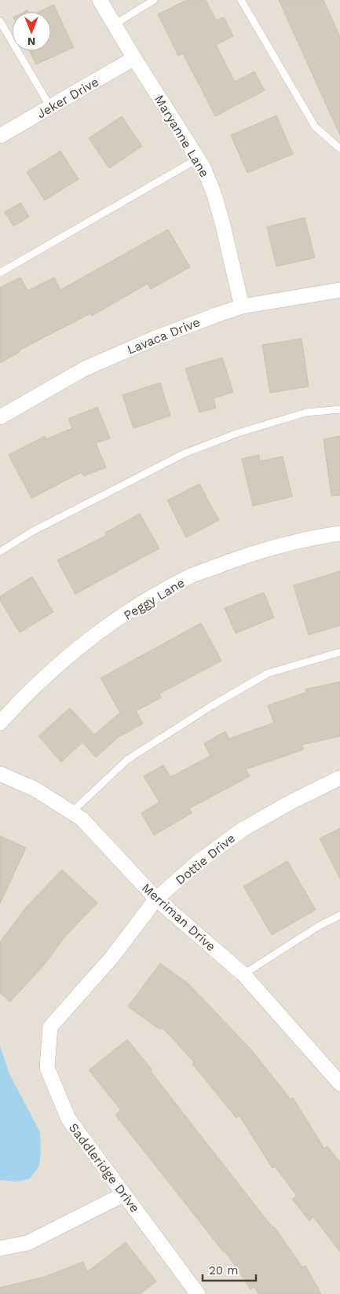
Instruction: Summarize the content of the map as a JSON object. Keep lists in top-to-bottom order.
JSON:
{
  "streets": {
    "street": [
      "Jeker Drive",
      "Maryanne Lane",
      "Lavaca Drive",
      "Peggy Lane",
      "Dottie Drive",
      "Merriman Drive",
      "Saddleridge Drive"
    ]
  },
  "crossings": [
    ["Jeker Drive", "Maryanne Lane"],
    ["Maryanne Lane", "Lavaca Drive"],
    ["Dottie Drive", "Merriman Drive"],
    ["Dottie Drive", "Saddleridge Drive"]
  ],
  "scale_bar": "20 m",
  "north": "bottom"
}
